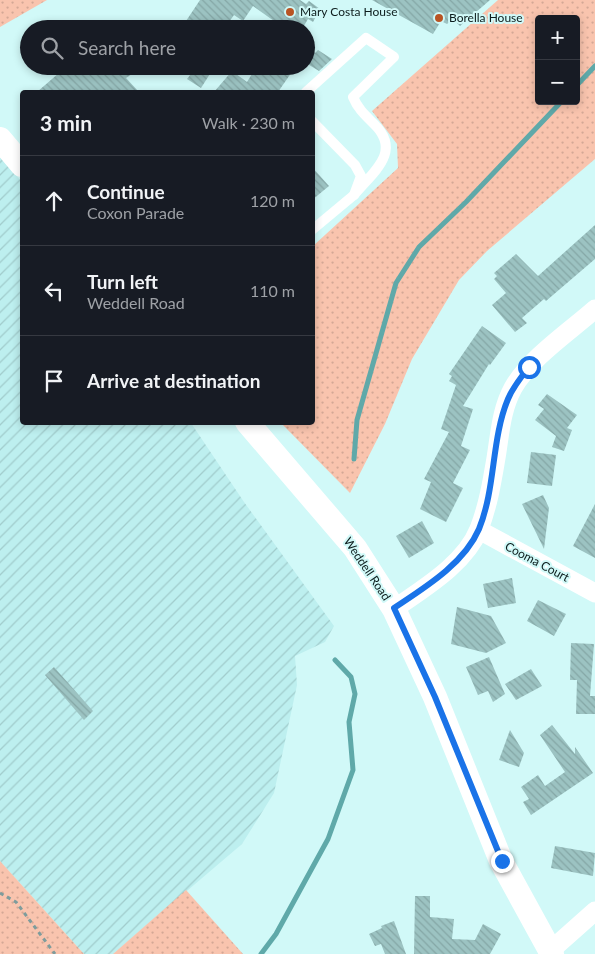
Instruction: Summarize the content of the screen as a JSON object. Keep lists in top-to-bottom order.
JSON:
{
  "streets": {
    "street": ["Cooma Court", "Weddell Road"]
  },
  "places": ["Mary Costa House", "Borella House"],
  "page": {
    "map_buttons": ["+", "−"],
    "search": "Search here",
    "heading": ["3 min", "Walk · 230 m"],
    "list": [
      ["Continue", "Coxon Parade", "120 m"],
      ["Turn left", "Weddell Road", "110 m"],
      "Arrive at destination"
    ]
  }
}
